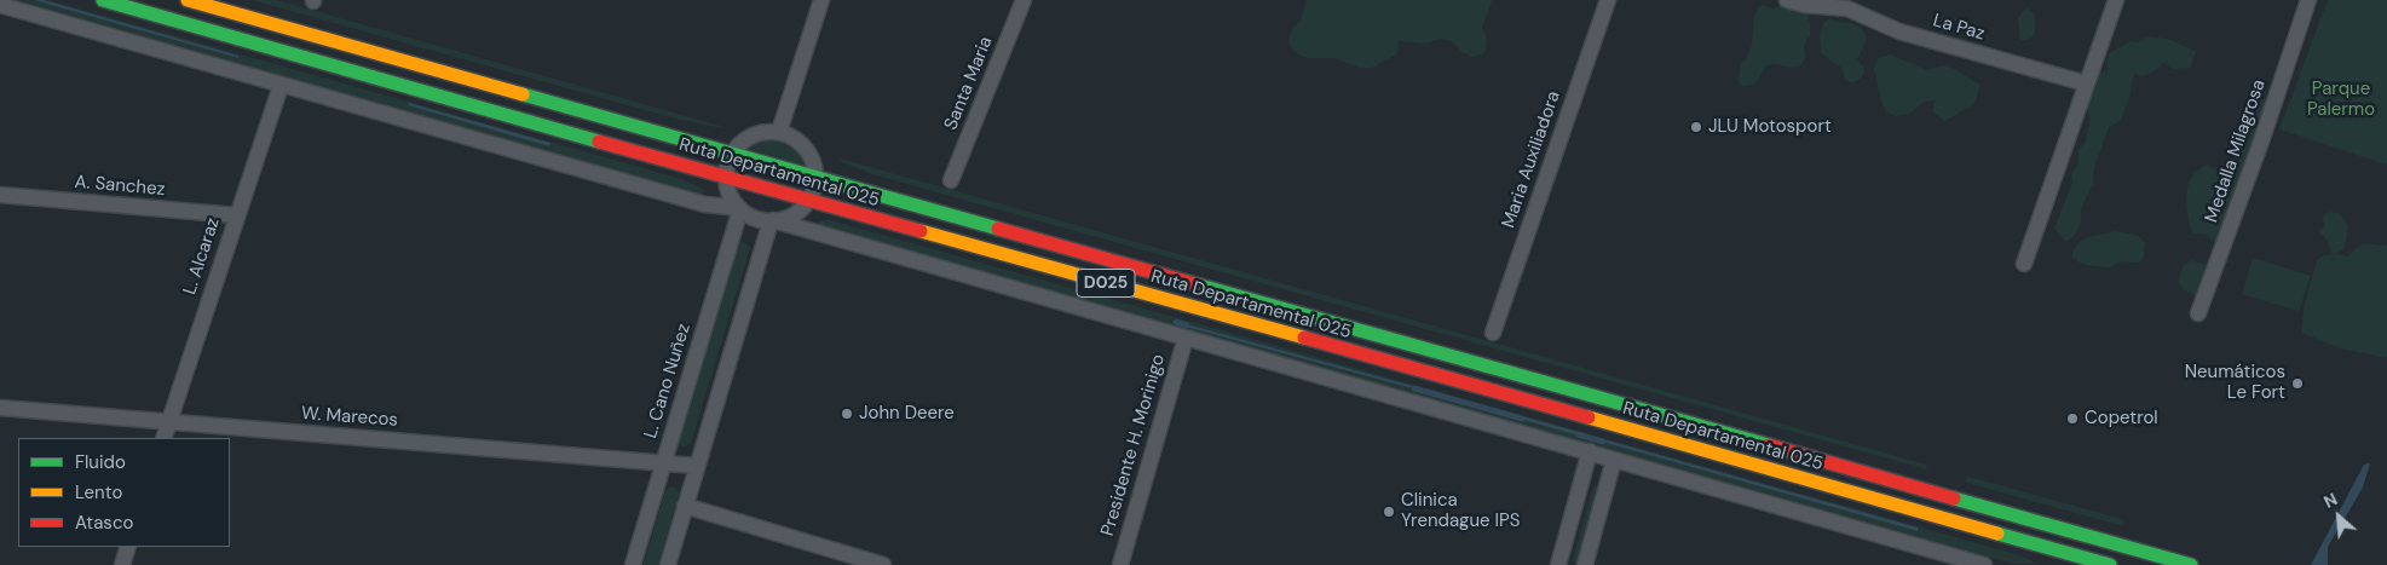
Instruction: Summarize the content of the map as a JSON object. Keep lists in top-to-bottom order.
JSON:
{
  "streets": {
    "highway": ["Ruta Departamental 025", "D025"],
    "street": [
      "La Paz",
      "Santa Maria",
      "Medalla Milagrosa",
      "Maria Auxiliadora",
      "A. Sanchez",
      "L. Alcaraz",
      "L. Cano Nuñez",
      "W. Marecos",
      "Presidente H. Morinigo"
    ]
  },
  "crossings": [
    ["A. Sanchez", "L. Alcaraz"],
    ["L. Alcaraz", "W. Marecos"],
    ["L. Cano Nuñez", "W. Marecos"]
  ],
  "parks": ["Parque Palermo"],
  "places": [
    "JLU Motosport",
    "Neumáticos Le Fort",
    "John Deere",
    "Copetrol",
    "Clinica Yrendague IPS"
  ],
  "legend": ["Fluido", "Lento", "Atasco"],
  "north": "top left"
}
